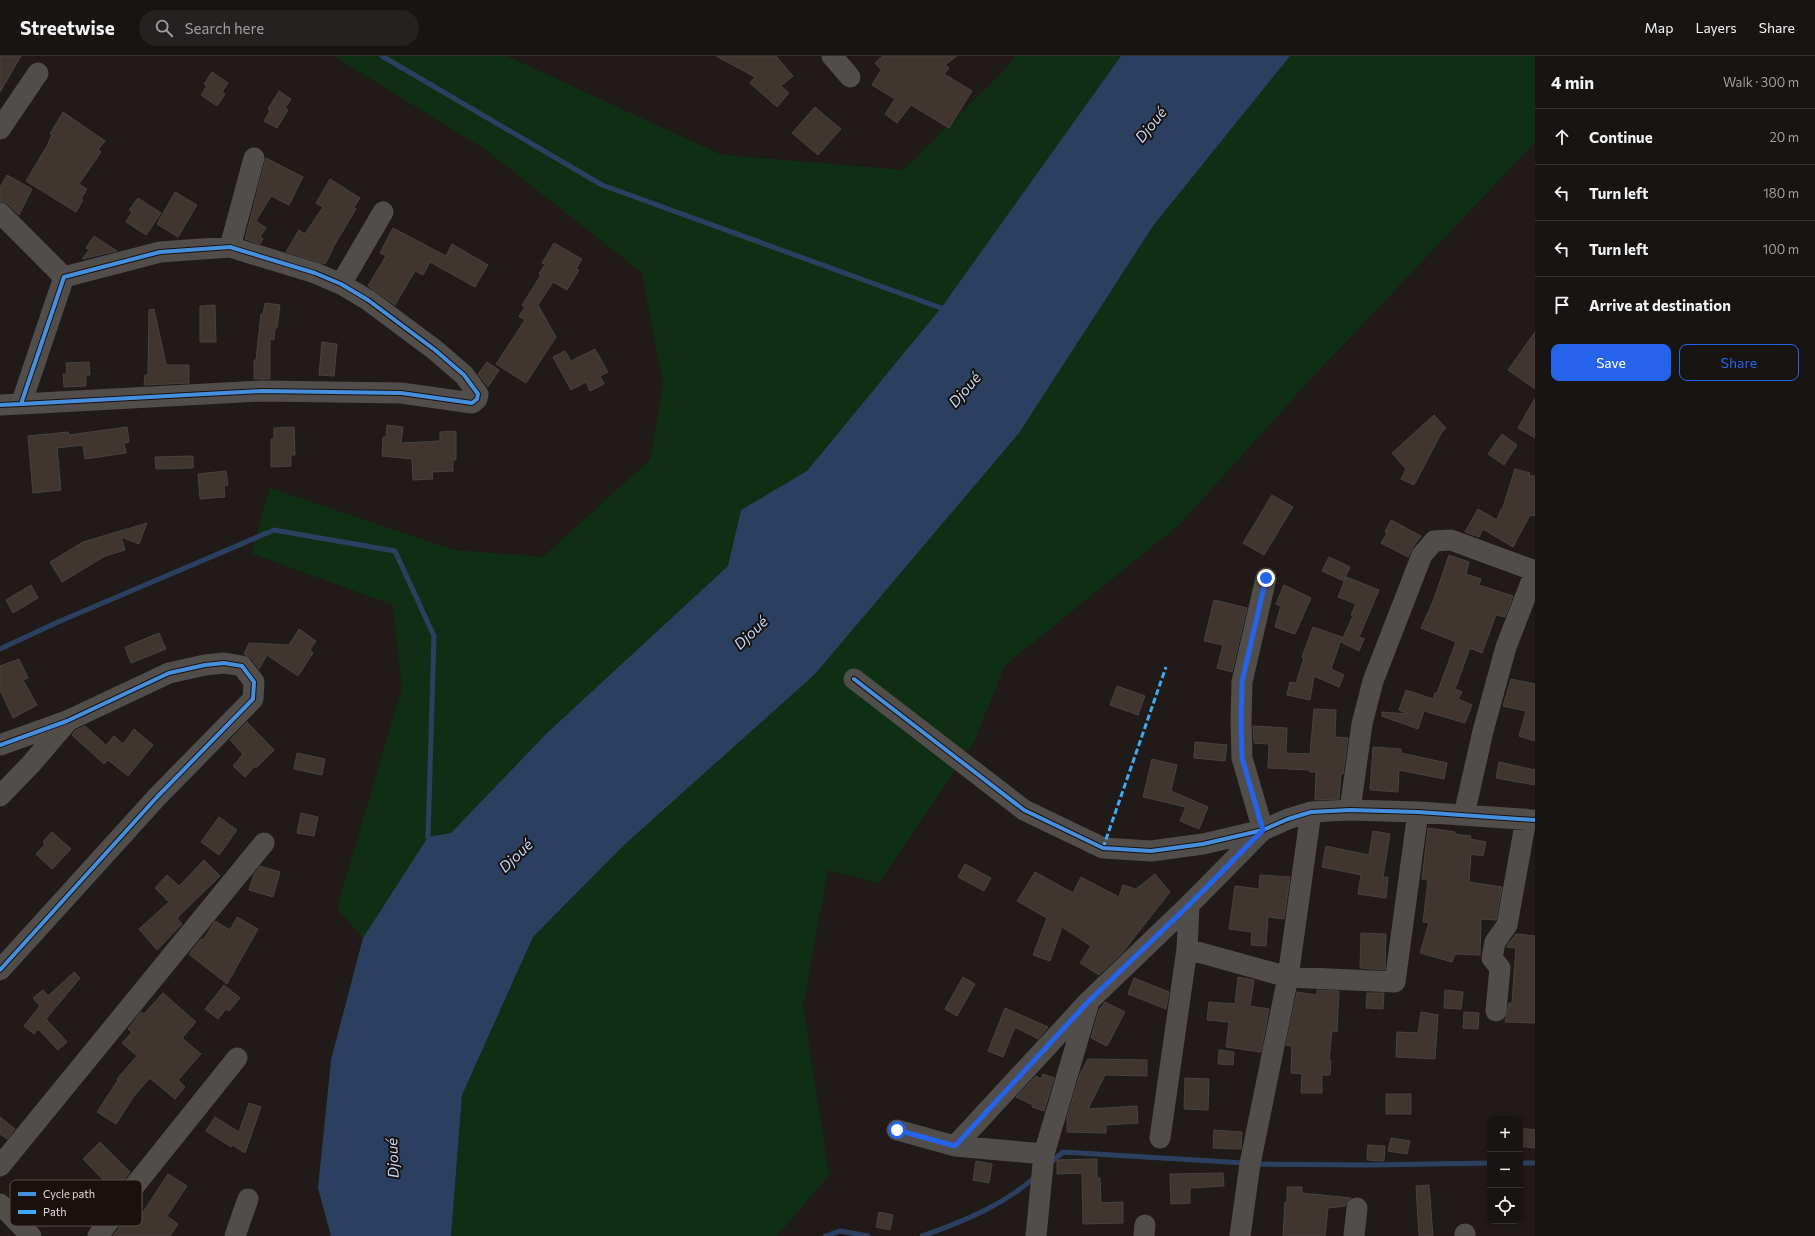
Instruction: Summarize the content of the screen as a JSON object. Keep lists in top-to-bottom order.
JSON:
{
  "water": ["Djoué"],
  "legend": ["Cycle path", "Path"],
  "page": {
    "header": "Streetwise",
    "search": "Search here",
    "nav": ["Map", "Layers", "Share"],
    "heading": ["4 min", "Walk · 300 m"],
    "list": [
      ["Continue", "20 m"],
      ["Turn left", "180 m"],
      ["Turn left", "100 m"],
      "Arrive at destination"
    ],
    "buttons": ["Save", "Share"],
    "map_buttons": ["+", "−"]
  }
}
